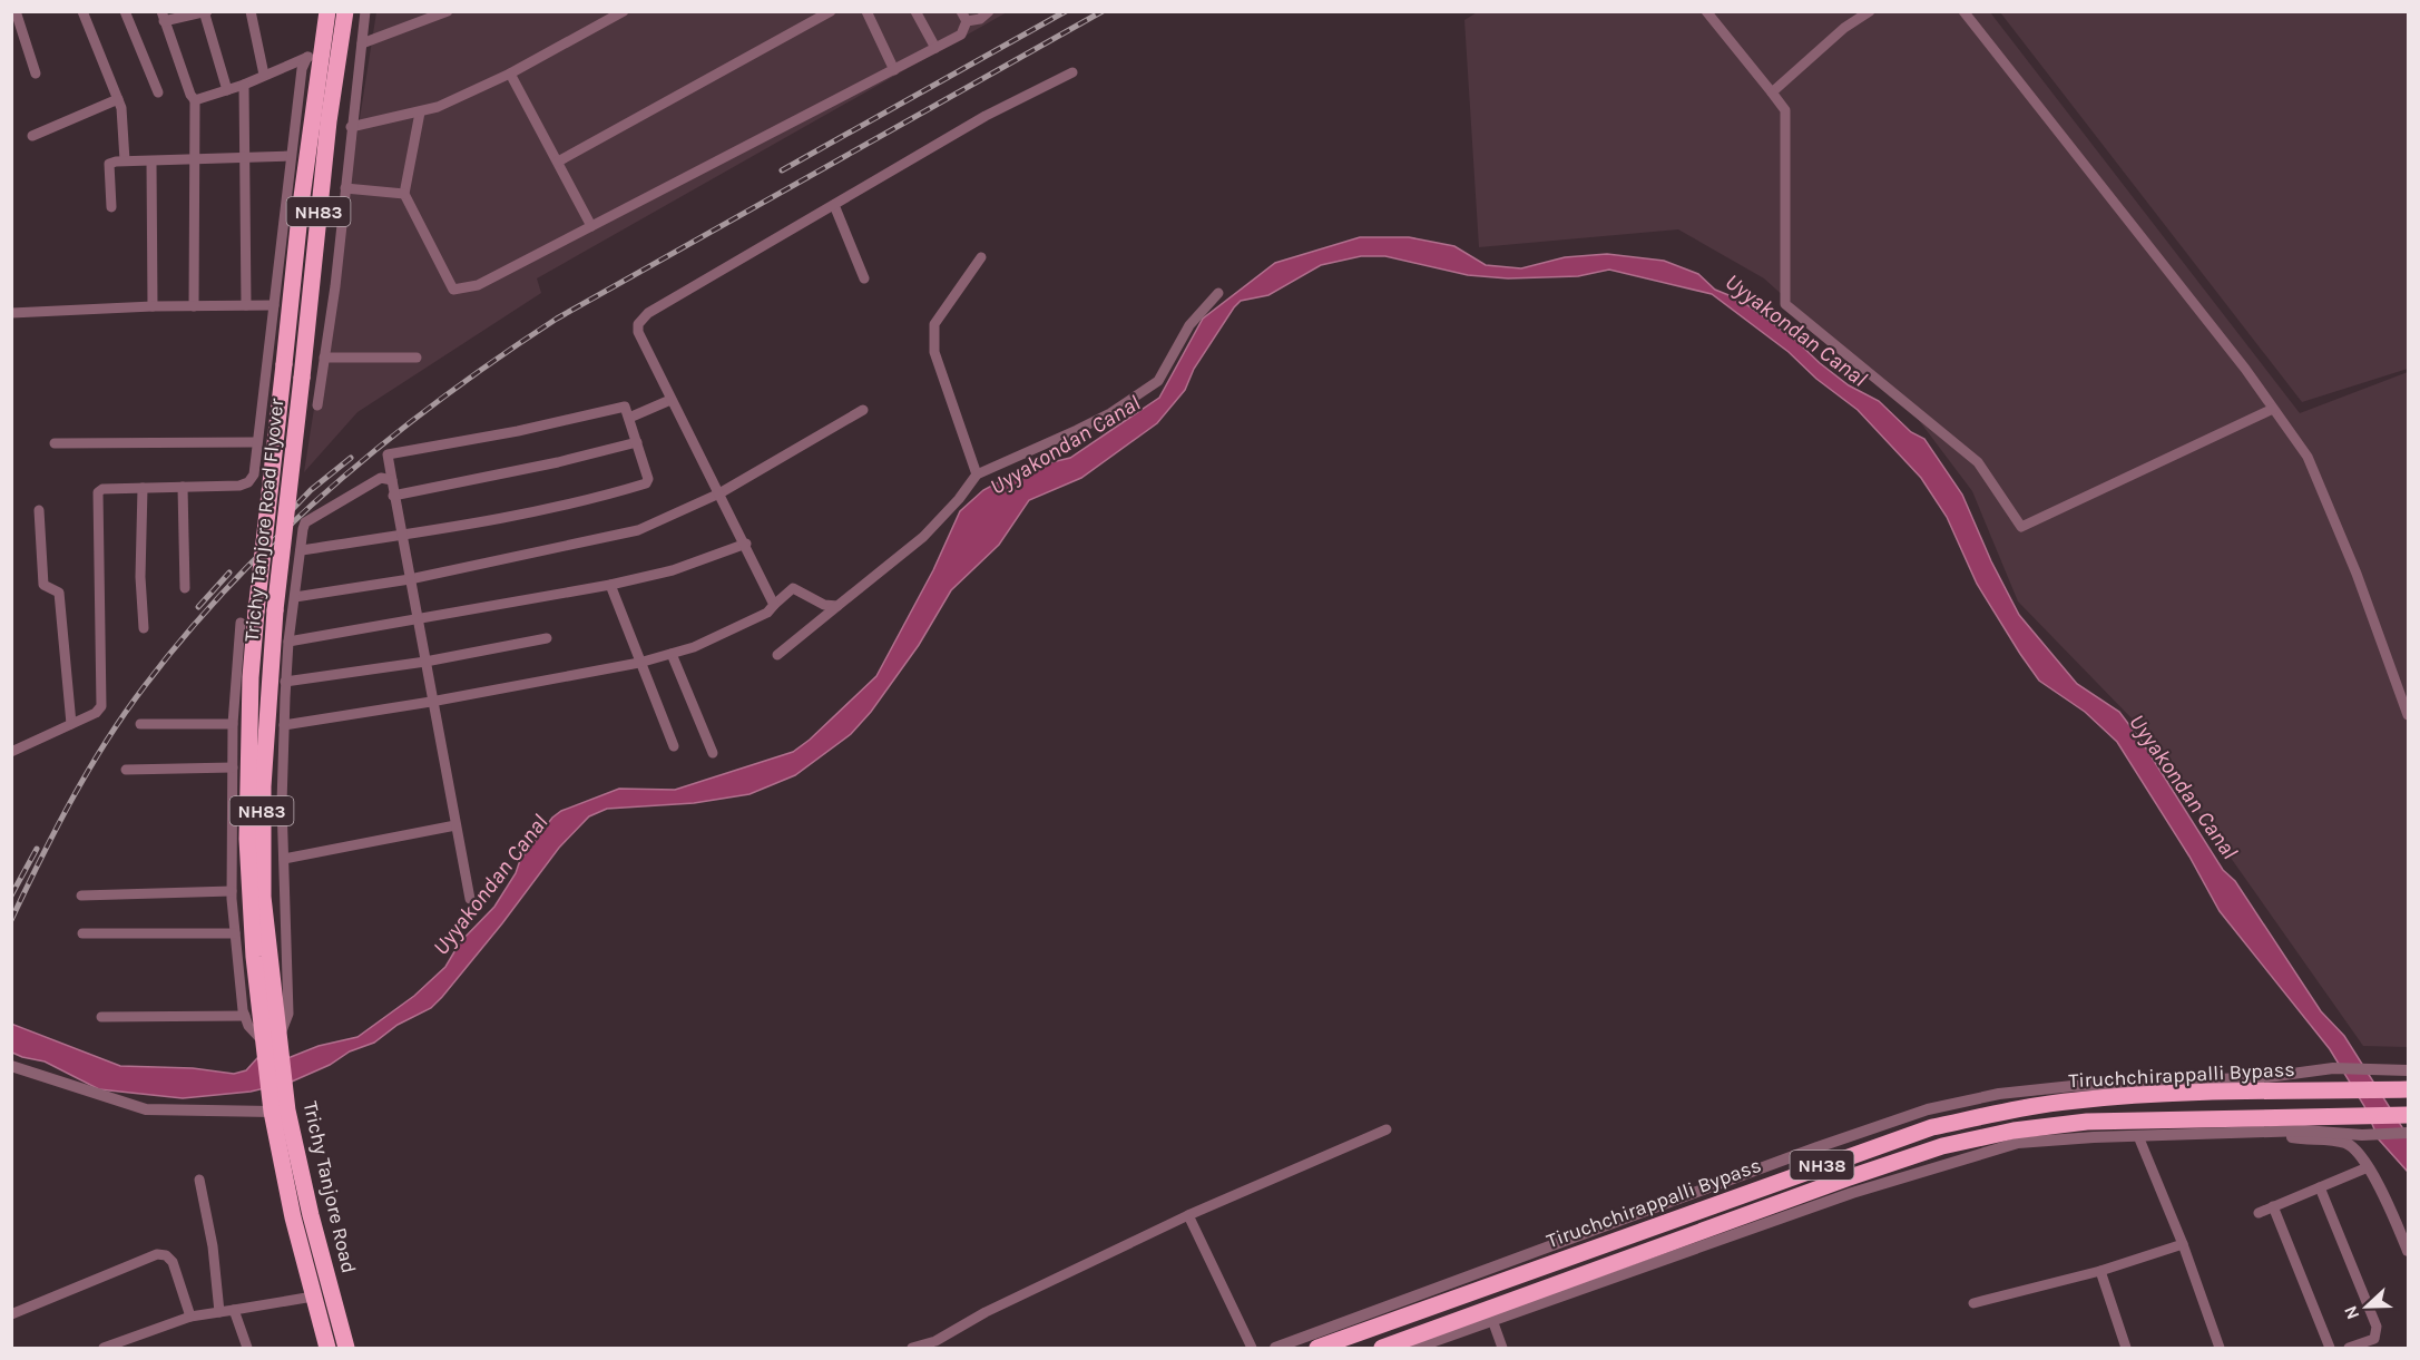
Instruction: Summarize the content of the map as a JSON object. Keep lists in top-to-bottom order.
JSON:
{
  "streets": {
    "highway": [
      "NH83",
      "Trichy Tanjore Road Flyover",
      "Tiruchchirappalli Bypass",
      "NH38",
      "Trichy Tanjore Road"
    ]
  },
  "crossings": [
    ["NH83", "Trichy Tanjore Road Flyover"],
    ["Trichy Tanjore Road Flyover", "Trichy Tanjore Road"]
  ],
  "water": ["Uyyakondan Canal"],
  "north": "left"
}
